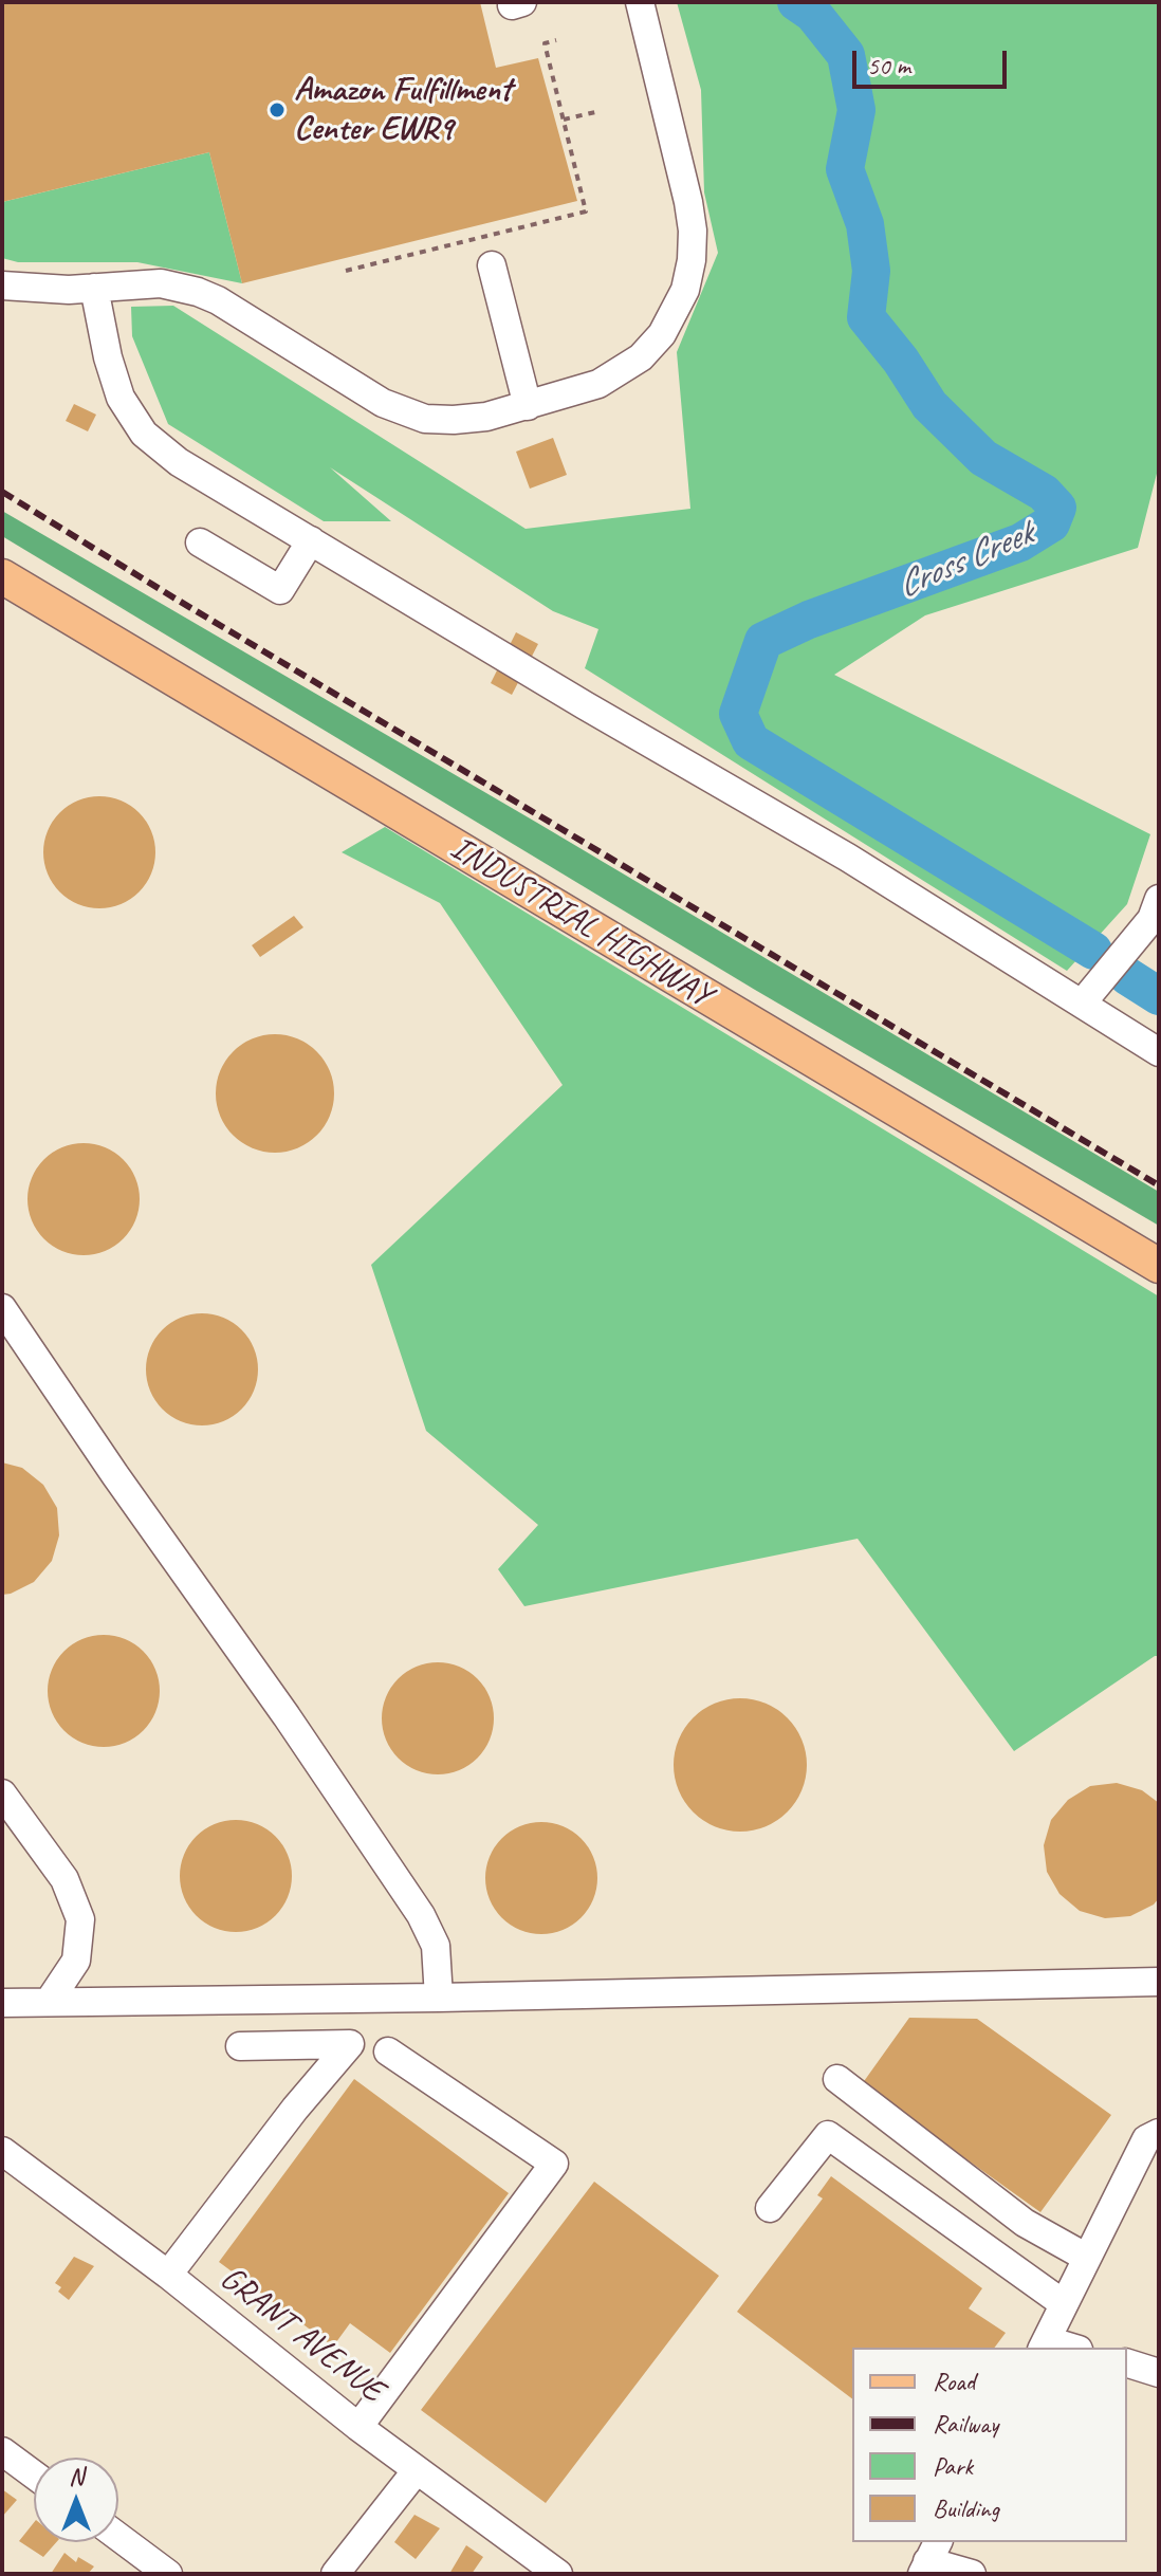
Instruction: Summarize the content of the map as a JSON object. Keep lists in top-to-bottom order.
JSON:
{
  "streets": {
    "main road": ["INDUSTRIAL HIGHWAY"],
    "street": ["GRANT AVENUE"]
  },
  "water": ["Cross Creek"],
  "places": ["Amazon Fulfillment Center EWR9"],
  "legend": [
    "Road",
    "Railway",
    "Park",
    "Building"
  ],
  "scale_bar": "50 m",
  "north": "top"
}
